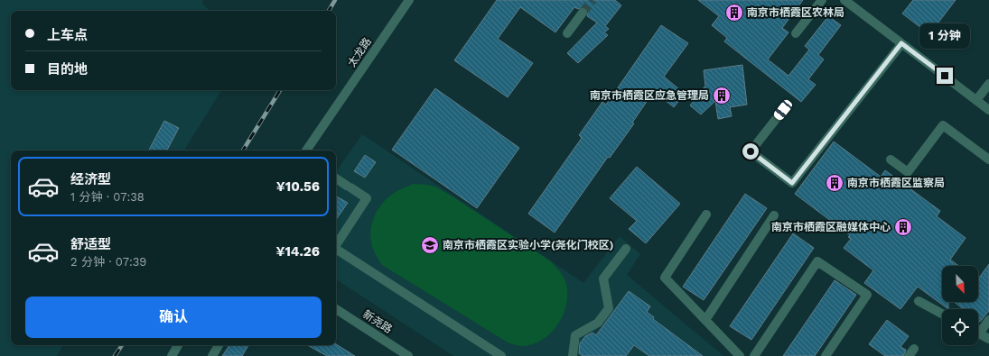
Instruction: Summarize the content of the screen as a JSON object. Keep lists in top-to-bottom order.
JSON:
{
  "streets": {
    "street": ["太龙路", "新尧路"]
  },
  "places": {
    "building": [
      "南京市栖霞区农林局",
      "南京市栖霞区应急管理局",
      "南京市栖霞区监察局",
      "南京市栖霞区融媒体中心"
    ],
    "school or university": ["南京市栖霞区实验小学(尧化门校区)"]
  },
  "north": "bottom right",
  "page": {
    "banner": ["上车点", "目的地"],
    "bubble": "1 分钟",
    "list": [
      {
        "name": "经济型",
        "note": "1 分钟 · 07:38",
        "value": "¥10.56"
      },
      {
        "name": "舒适型",
        "note": "2 分钟 · 07:39",
        "value": "¥14.26"
      }
    ],
    "buttons": "确认"
  }
}
